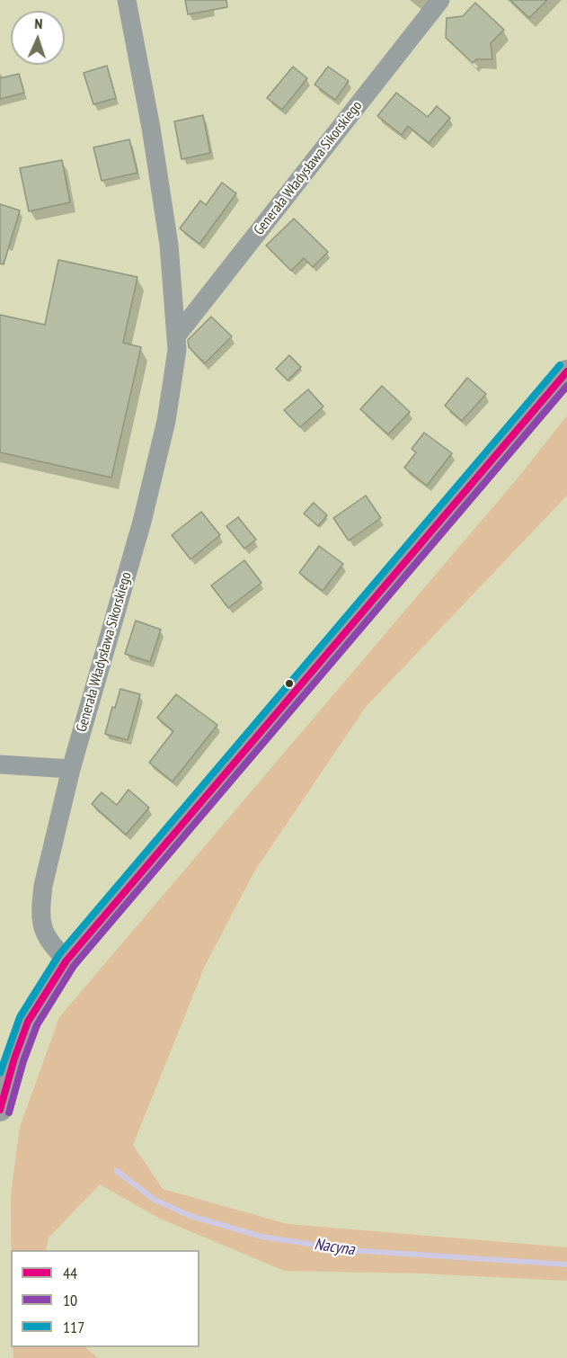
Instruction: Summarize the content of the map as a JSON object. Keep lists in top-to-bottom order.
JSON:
{
  "streets": {
    "street": ["Generała Władysława Sikorskiego"]
  },
  "water": ["Nacyna"],
  "lines": ["transit line 117", "transit line 44", "transit line 10"],
  "legend": ["44", "10", "117"],
  "north": "top"
}
